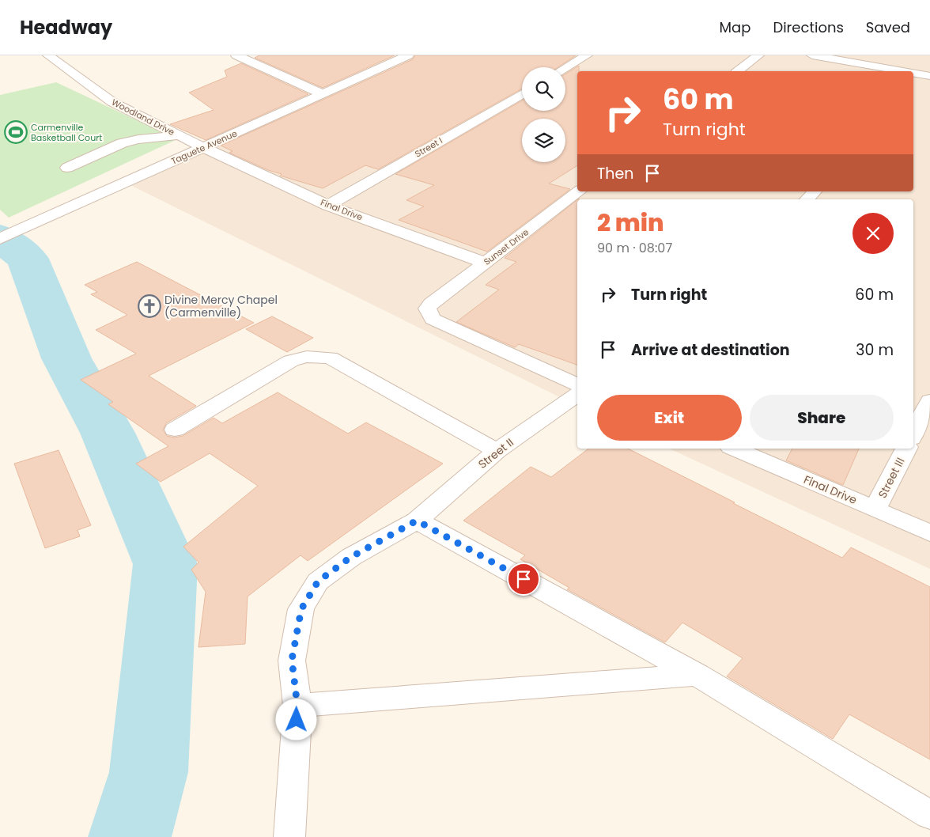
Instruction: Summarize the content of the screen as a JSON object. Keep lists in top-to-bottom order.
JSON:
{
  "streets": {
    "street": [
      "Woodland Drive",
      "Taguete Avenue",
      "Street I",
      "Final Drive",
      "Sunset Drive",
      "Street II",
      "Street III"
    ]
  },
  "crossings": [
    ["Woodland Drive", "Taguete Avenue"],
    ["Woodland Drive", "Final Drive"],
    ["Taguete Avenue", "Final Drive"],
    ["Street I", "Final Drive"],
    ["Final Drive", "Sunset Drive"],
    ["Final Drive", "Street III"]
  ],
  "places": {
    "sports": ["Carmenville Basketball Court"],
    "church": ["Divine Mercy Chapel (Carmenville)"]
  },
  "page": {
    "header": "Headway",
    "nav": ["Map", "Directions", "Saved"],
    "turn": ["60 m", "Turn right"],
    "then": "Then",
    "heading": ["2 min", "90 m · 08:07"],
    "list": [
      {
        "name": "Turn right",
        "value": "60 m"
      },
      {
        "name": "Arrive at destination",
        "value": "30 m"
      }
    ],
    "buttons": ["Exit", "Share"]
  }
}
